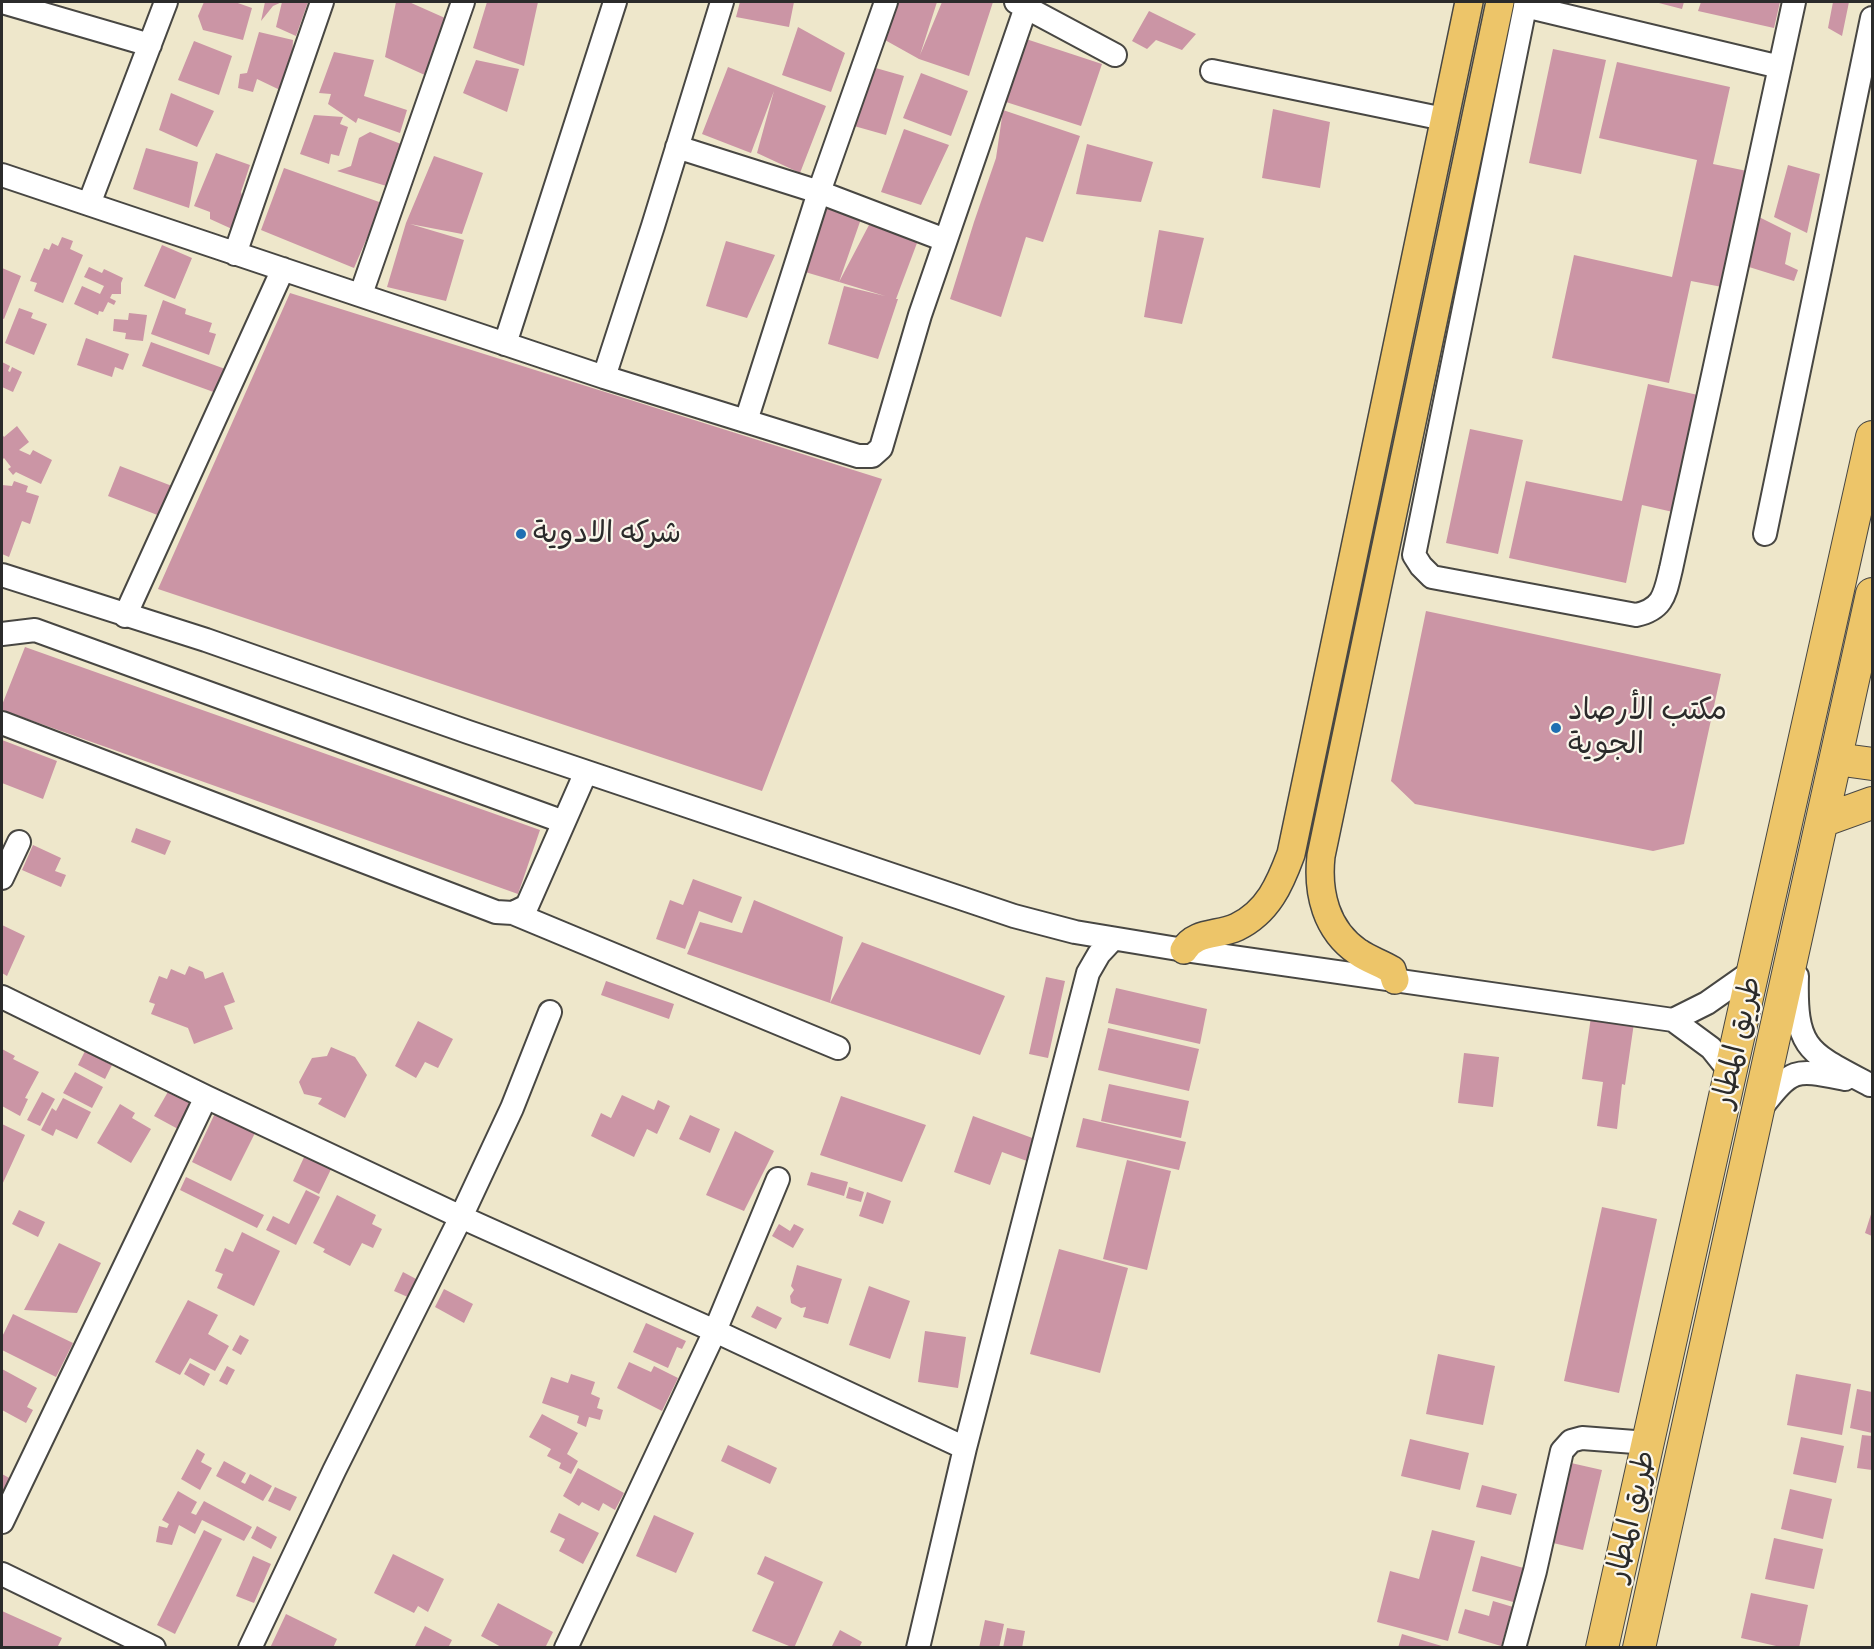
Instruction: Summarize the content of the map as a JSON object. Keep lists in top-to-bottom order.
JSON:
{
  "streets": {
    "highway": ["طريق المطار"]
  },
  "places": ["شركه الادوية", "مكتب الأرصاد الجوية"]
}
